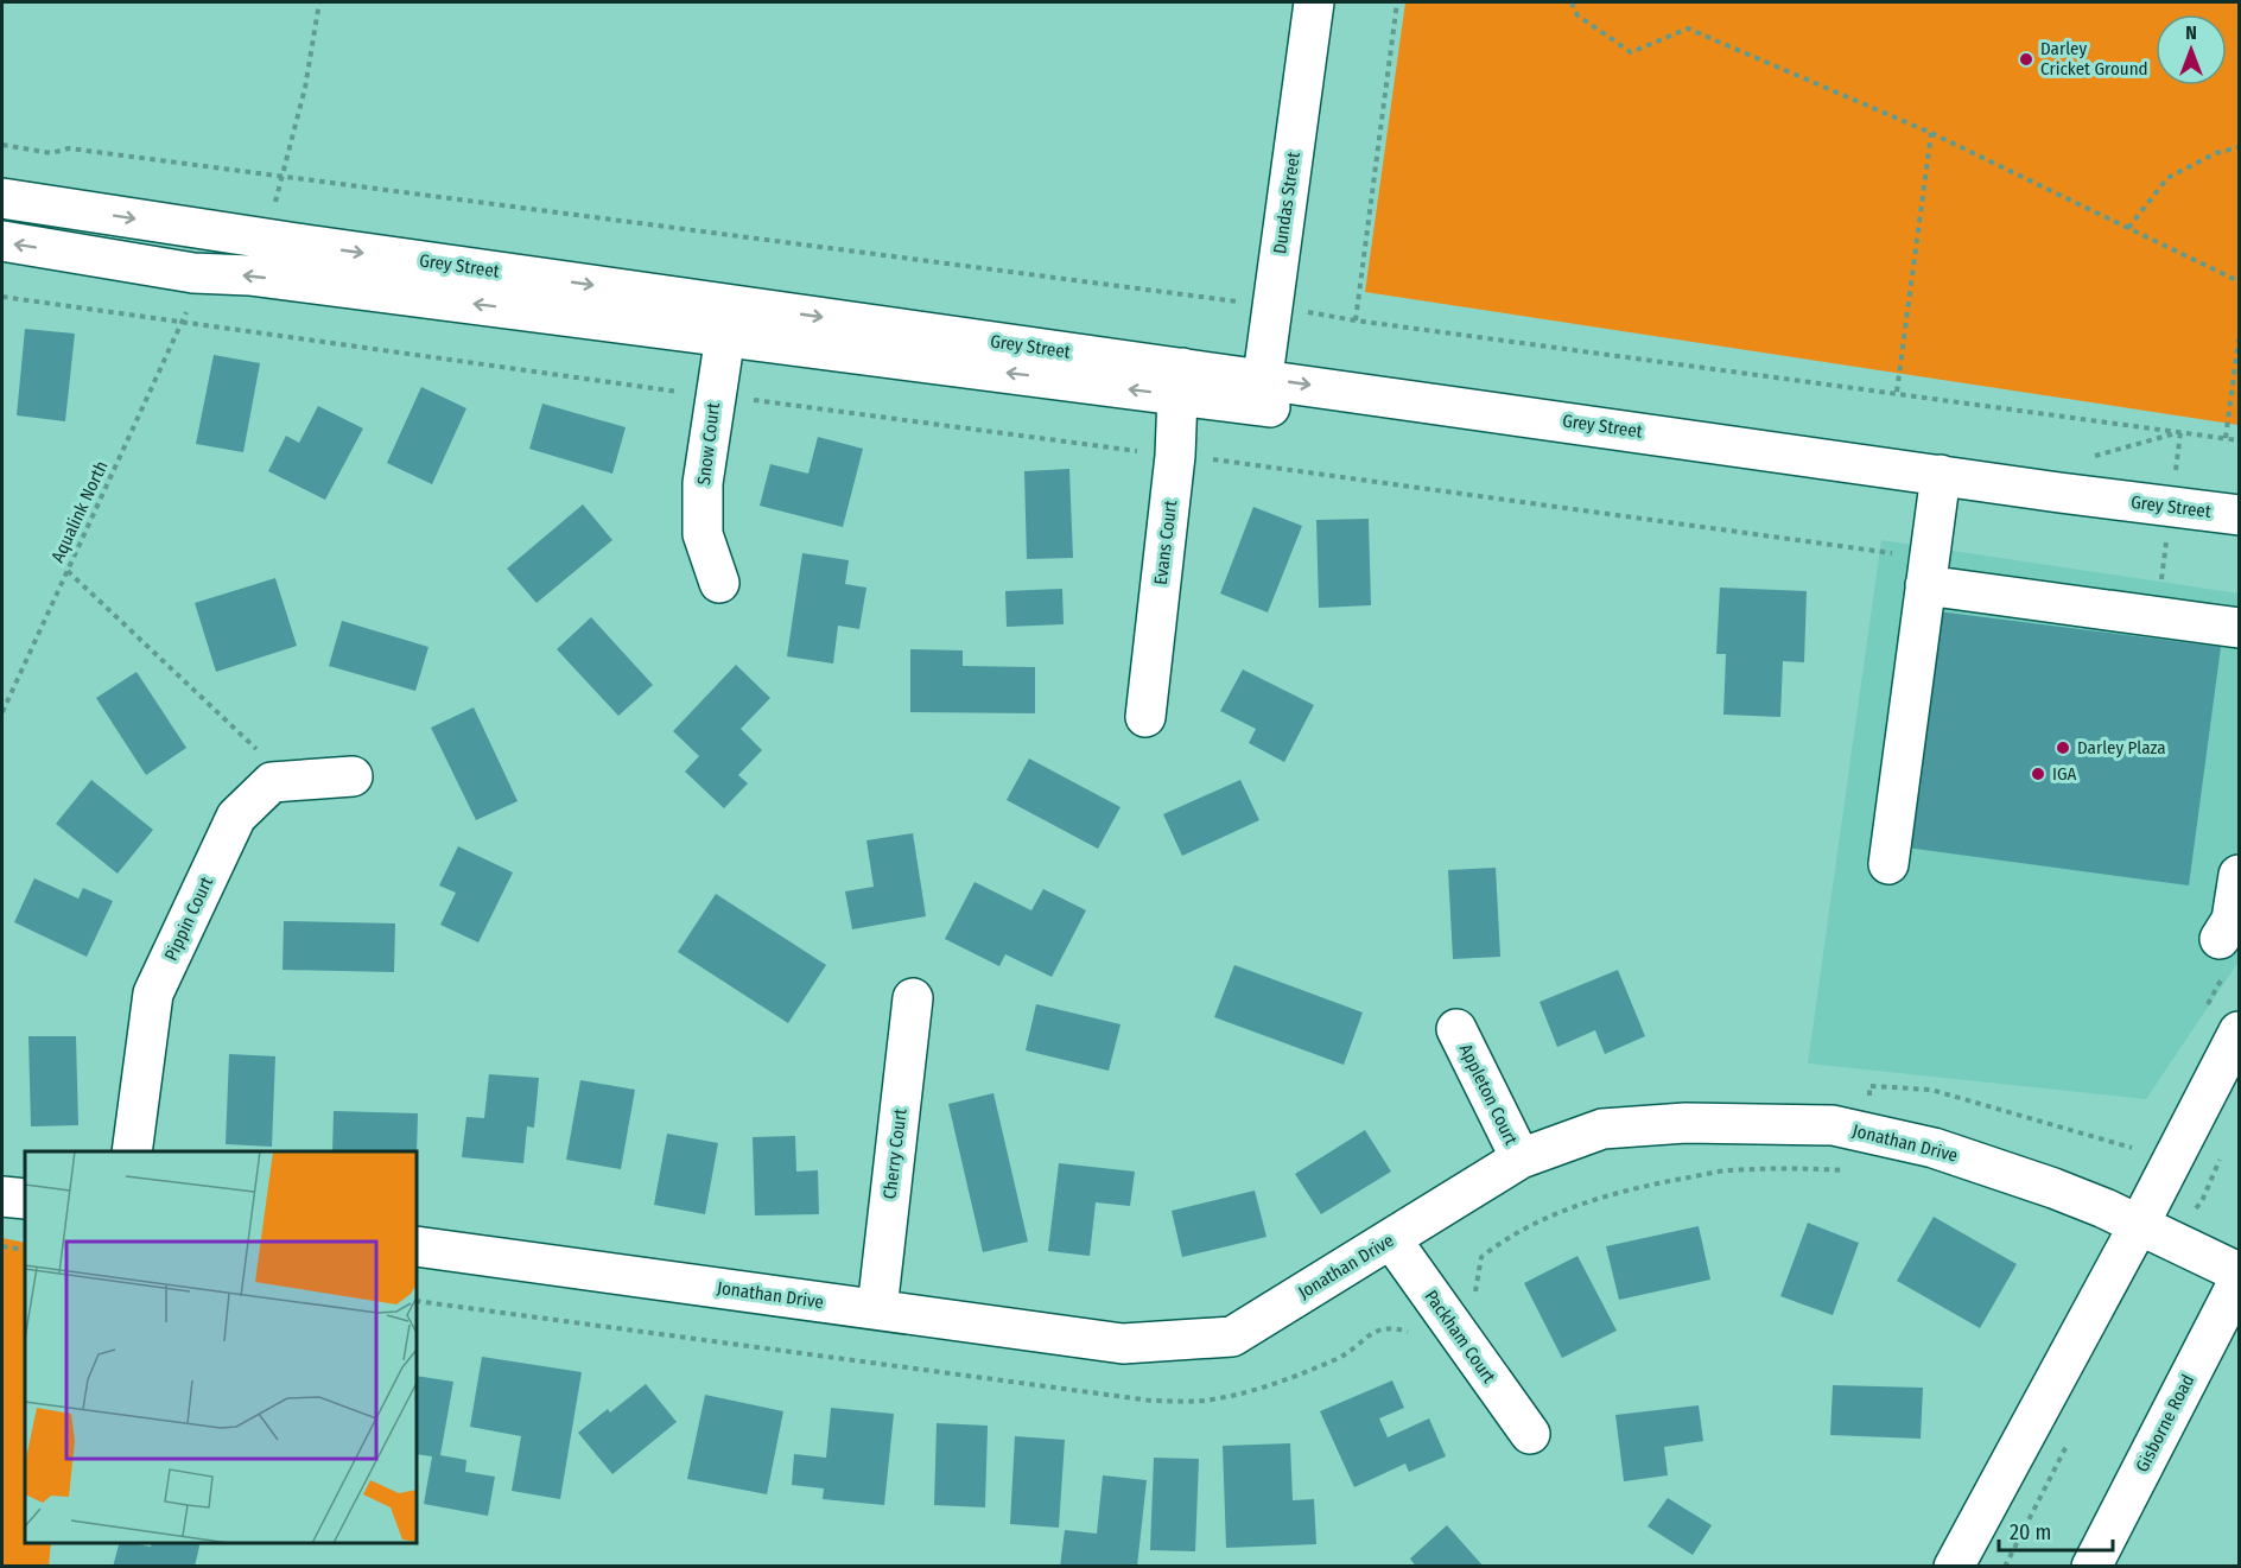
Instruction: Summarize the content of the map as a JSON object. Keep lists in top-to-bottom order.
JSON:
{
  "streets": {
    "street": [
      "Dundas Street",
      "Grey Street",
      "Snow Court",
      "Evans Court",
      "Pippin Court",
      "Appleton Court",
      "Jonathan Drive",
      "Cherry Court",
      "Packham Court",
      "Gisborne Road"
    ],
    "path": ["Aqualink North"]
  },
  "crossings": [
    ["Dundas Street", "Grey Street"],
    ["Grey Street", "Snow Court"],
    ["Grey Street", "Evans Court"],
    ["Appleton Court", "Jonathan Drive"],
    ["Jonathan Drive", "Cherry Court"],
    ["Jonathan Drive", "Packham Court"]
  ],
  "places": ["Darley Cricket Ground", "Darley Plaza", "IGA"],
  "scale_bar": "20 m",
  "north": "top"
}
